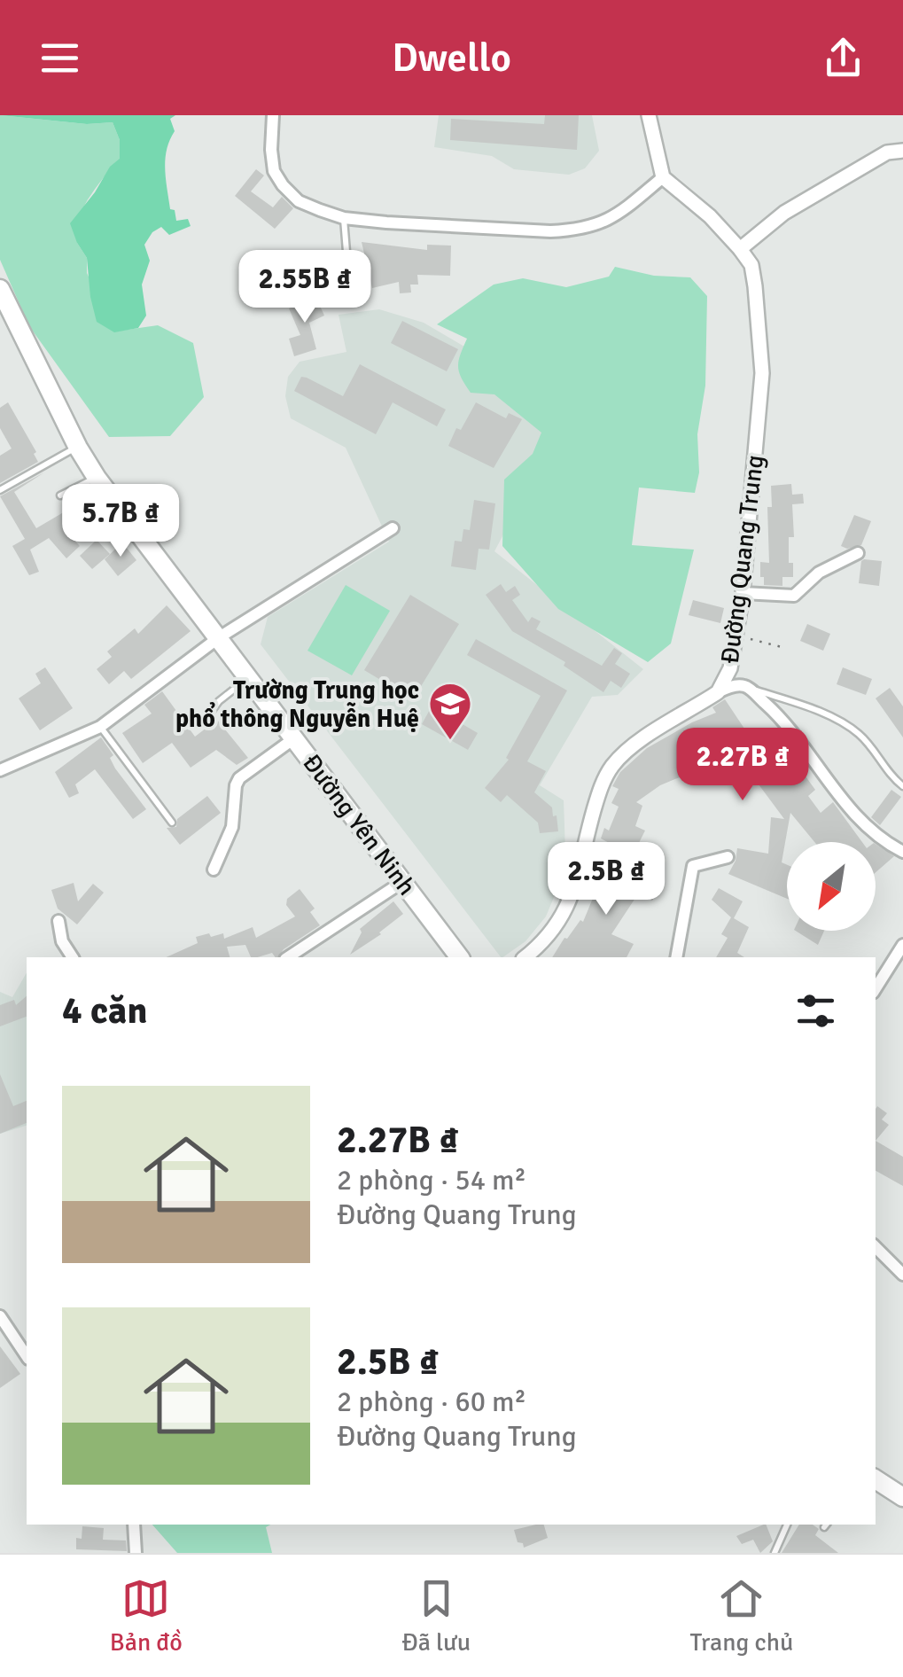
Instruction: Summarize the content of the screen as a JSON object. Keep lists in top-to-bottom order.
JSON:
{
  "streets": {
    "main road": ["Đường Yên Ninh"],
    "street": ["Đường Quang Trung"]
  },
  "places": {
    "school or university": ["Trường Trung học phổ thông Nguyễn Huệ"]
  },
  "north": "bottom left",
  "page": {
    "header": "Dwello",
    "price": [
      "2.55B ₫",
      "5.7B ₫",
      "2.27B ₫",
      "2.5B ₫"
    ],
    "heading": "4 căn",
    "list": [
      {
        "name": "2.27B ₫",
        "note": "2 phòng · 54 m² · Đường Quang Trung"
      },
      {
        "name": "2.5B ₫",
        "note": "2 phòng · 60 m² · Đường Quang Trung"
      }
    ],
    "tabs": ["Bản đồ", "Đã lưu", "Trang chủ"]
  }
}
